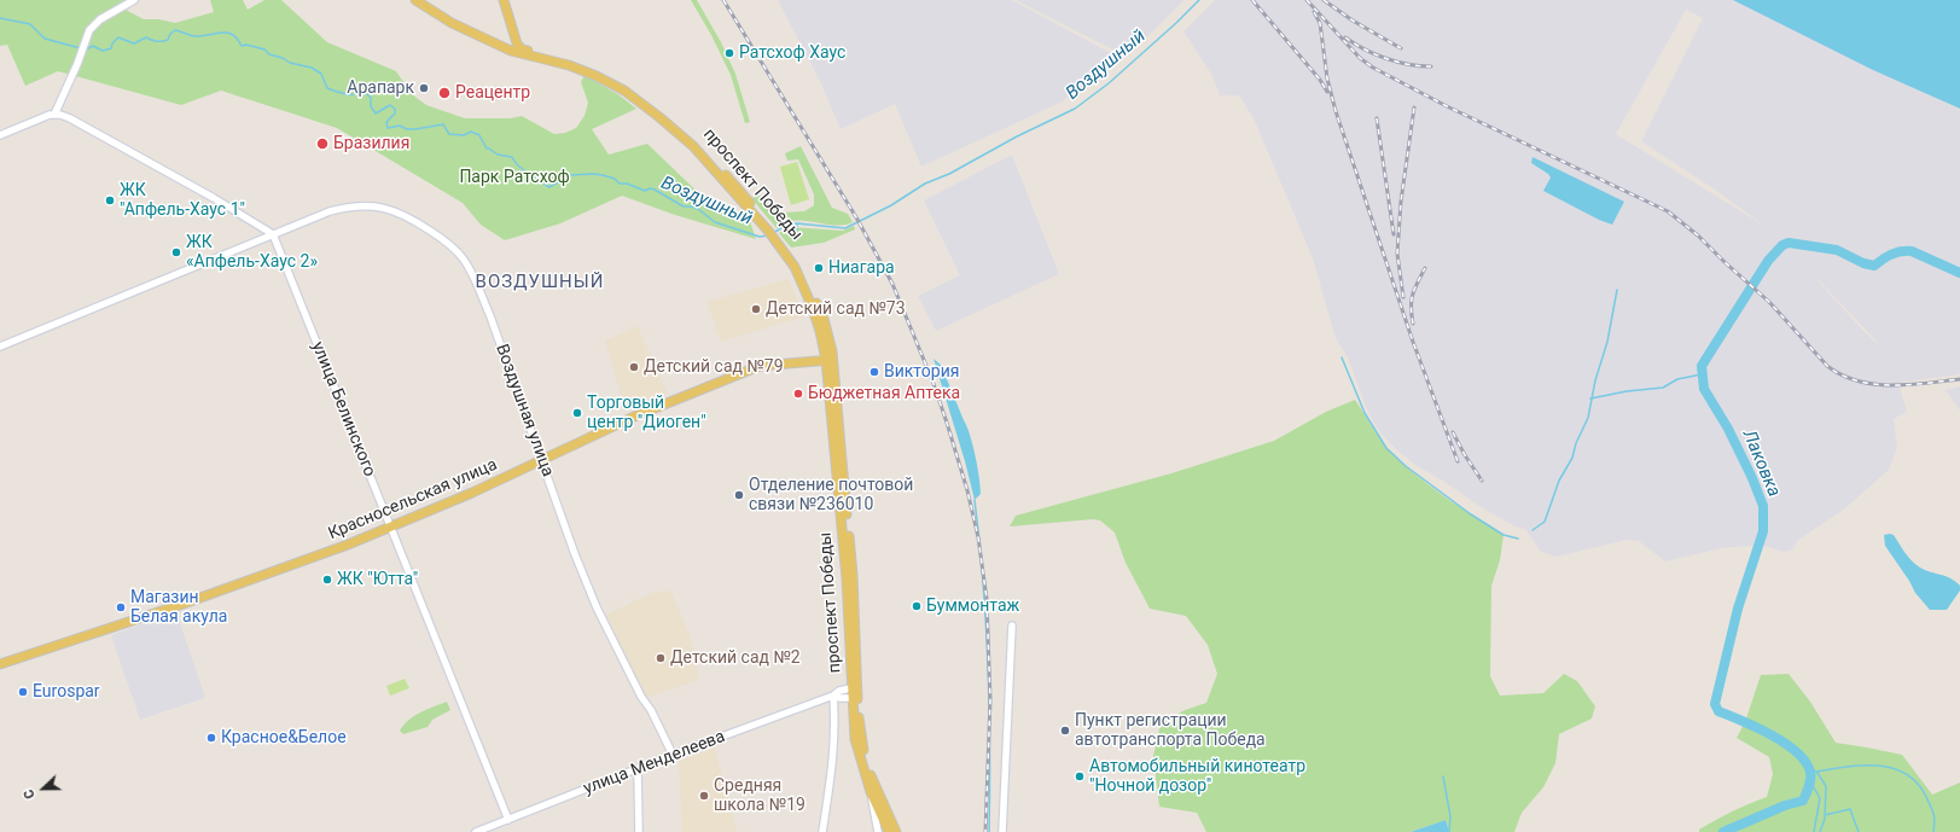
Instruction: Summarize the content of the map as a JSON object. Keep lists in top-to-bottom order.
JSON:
{
  "streets": {
    "main road": ["проспект Победы", "Красносельская улица"],
    "street": ["улица Белинского", "Воздушная улица", "улица Менделеева"]
  },
  "crossings": [
    ["проспект Победы", "Красносельская улица"],
    ["проспект Победы", "улица Менделеева"],
    ["улица Белинского", "Воздушная улица"],
    ["улица Белинского", "Красносельская улица"],
    ["улица Белинского", "улица Менделеева"],
    ["Воздушная улица", "Красносельская улица"],
    ["Воздушная улица", "улица Менделеева"]
  ],
  "districts": ["ВОЗДУШНЫЙ"],
  "water": ["Воздушный", "Лаковка"],
  "parks": ["Парк Ратсхоф"],
  "places": [
    "Ратсхоф Хаус",
    "Арапарк",
    "Реацентр",
    "Бразилия",
    "ЖК \"Апфель-Хаус 1\"",
    "ЖК «Апфель-Хаус 2»",
    "Ниагара",
    "Детский сад №73",
    "Детский сад №79",
    "Виктория",
    "Бюджетная Аптека",
    "Торговый центр \"Диоген\"",
    "Отделение почтовой связи №236010",
    "ЖК \"Ютта\"",
    "Буммонтаж",
    "Магазин Белая акула",
    "Детский сад №2",
    "Eurospar",
    "Пункт регистрации автотранспорта Победа",
    "Красное&Белое",
    "Автомобильный кинотеатр \"Ночной дозор\"",
    "Средняя школа №19"
  ],
  "north": "left"
}
